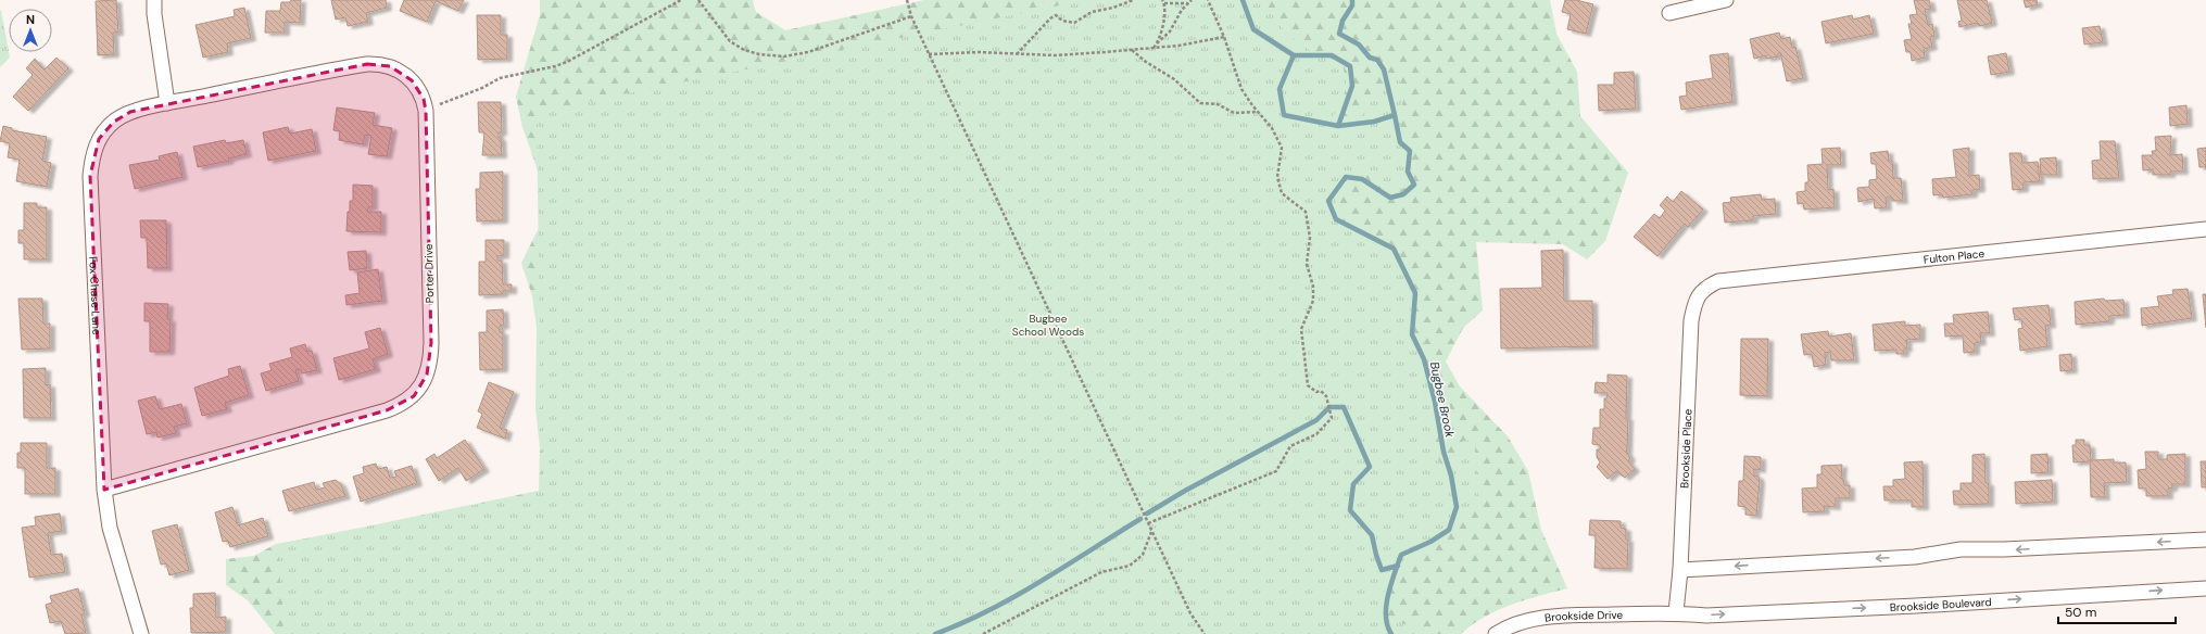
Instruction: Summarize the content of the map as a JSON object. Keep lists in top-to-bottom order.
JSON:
{
  "streets": {
    "street": [
      "Fulton Place",
      "Porter Drive",
      "Fox Chase Lane",
      "Brookside Place",
      "Brookside Boulevard",
      "Brookside Drive"
    ]
  },
  "crossings": [
    ["Fulton Place", "Brookside Place"],
    ["Porter Drive", "Fox Chase Lane"],
    ["Brookside Place", "Brookside Boulevard"],
    ["Brookside Place", "Brookside Drive"],
    ["Brookside Boulevard", "Brookside Drive"]
  ],
  "water": ["Bugbee Brook"],
  "parks": ["Bugbee School Woods"],
  "scale_bar": "50 m",
  "north": "top"
}
